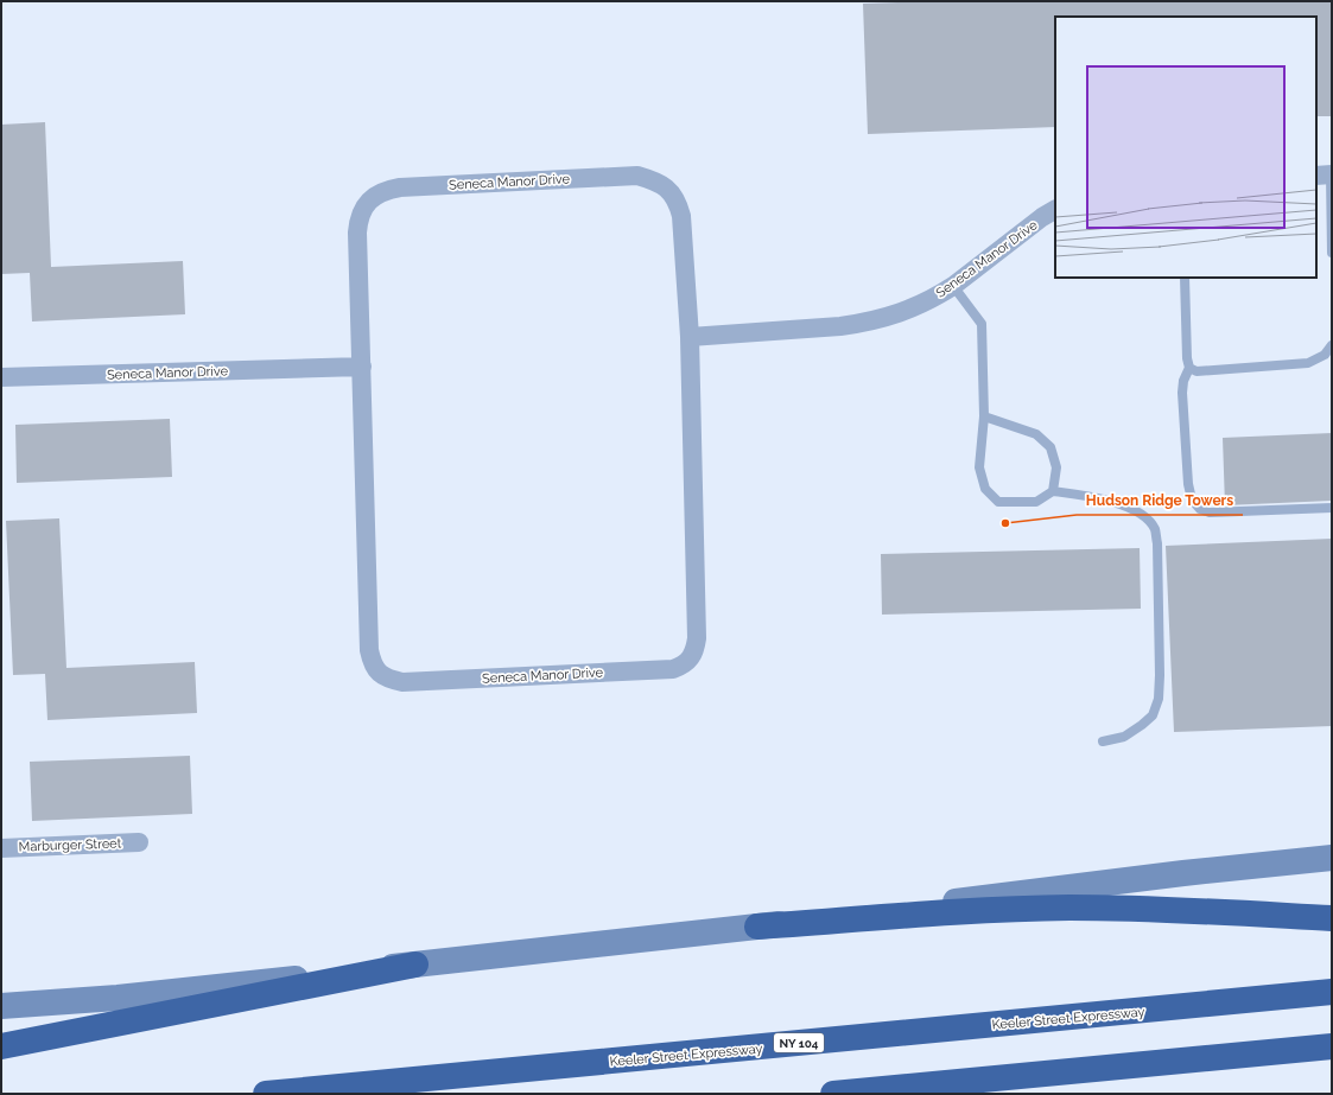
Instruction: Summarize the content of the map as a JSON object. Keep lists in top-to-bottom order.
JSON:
{
  "streets": {
    "highway": ["Keeler Street Expressway", "NY 104"],
    "street": ["Seneca Manor Drive", "Marburger Street"]
  },
  "places": ["Hudson Ridge Towers"]
}
